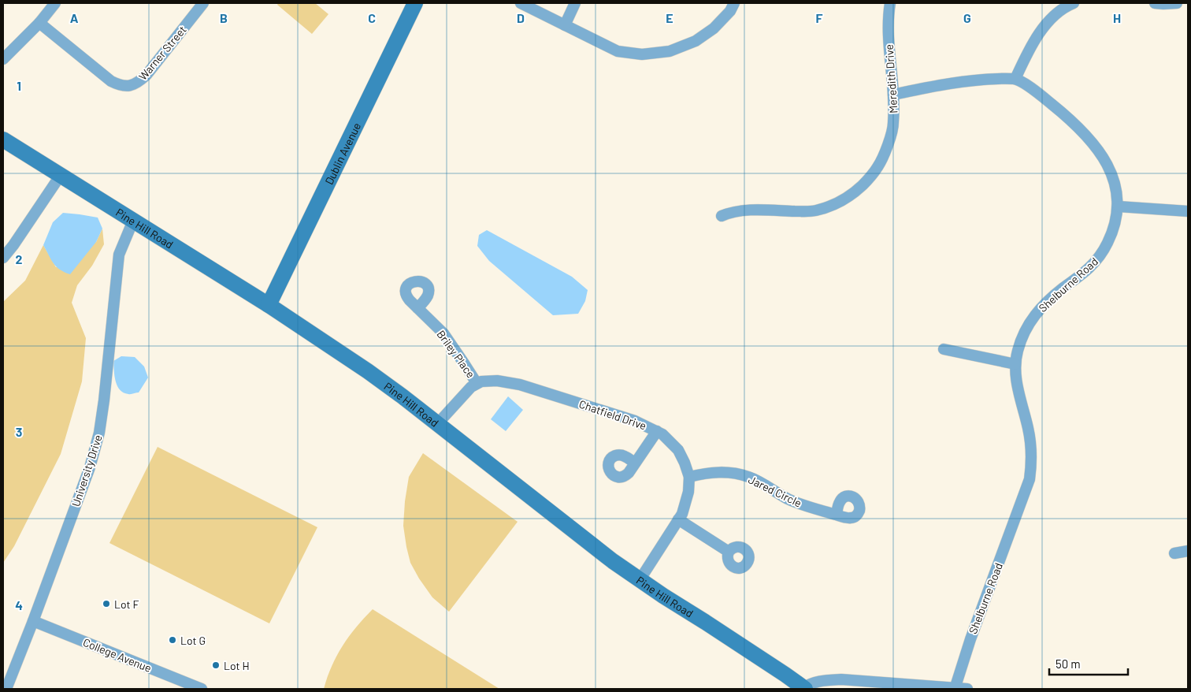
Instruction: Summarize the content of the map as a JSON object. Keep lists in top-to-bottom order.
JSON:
{
  "streets": {
    "street": [
      "Warner Street",
      "Meredith Drive",
      "Dublin Avenue",
      "Pine Hill Road",
      "Shelburne Road",
      "Briley Place",
      "Chatfield Drive",
      "University Drive",
      "Jared Circle",
      "College Avenue"
    ]
  },
  "crossings": [
    ["Dublin Avenue", "Pine Hill Road"],
    ["Pine Hill Road", "Chatfield Drive"],
    ["Pine Hill Road", "University Drive"],
    ["Briley Place", "Chatfield Drive"],
    ["Chatfield Drive", "Jared Circle"],
    ["University Drive", "College Avenue"]
  ],
  "places": ["Lot F", "Lot G", "Lot H"],
  "scale_bar": "50 m",
  "grid": {
    "columns": [
      "A",
      "B",
      "C",
      "D",
      "E",
      "F",
      "G",
      "H"
    ],
    "rows": [
      "1",
      "2",
      "3",
      "4"
    ]
  }
}
